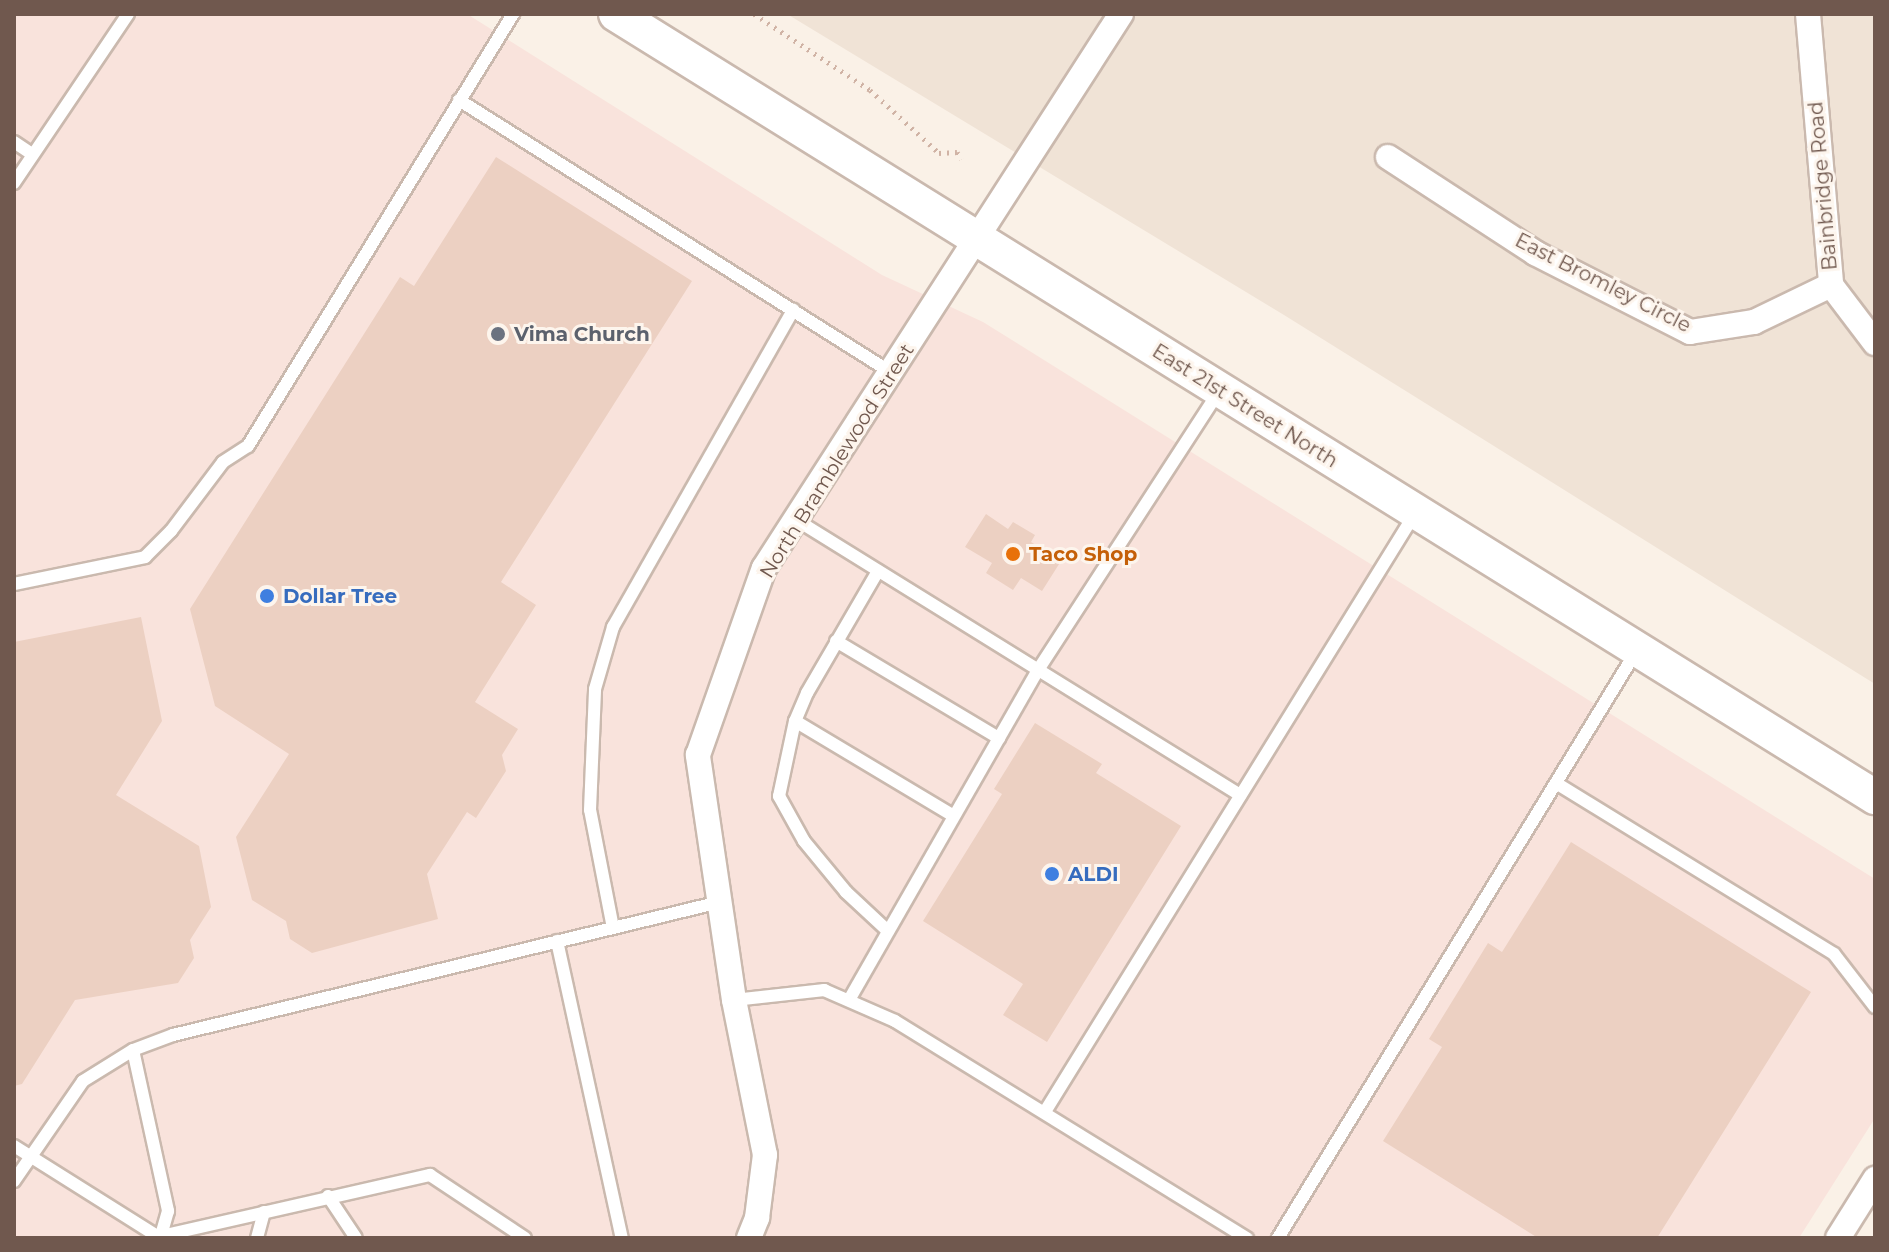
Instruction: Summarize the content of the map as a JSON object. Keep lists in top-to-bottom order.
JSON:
{
  "streets": {
    "main road": ["East 21st Street North"],
    "street": ["Bainbridge Road", "East Bromley Circle", "North Bramblewood Street"]
  },
  "crossings": [
    ["Bainbridge Road", "East Bromley Circle"],
    ["East 21st Street North", "North Bramblewood Street"]
  ],
  "places": [
    "Vima Church",
    "Taco Shop",
    "Dollar Tree",
    "ALDI"
  ]
}
